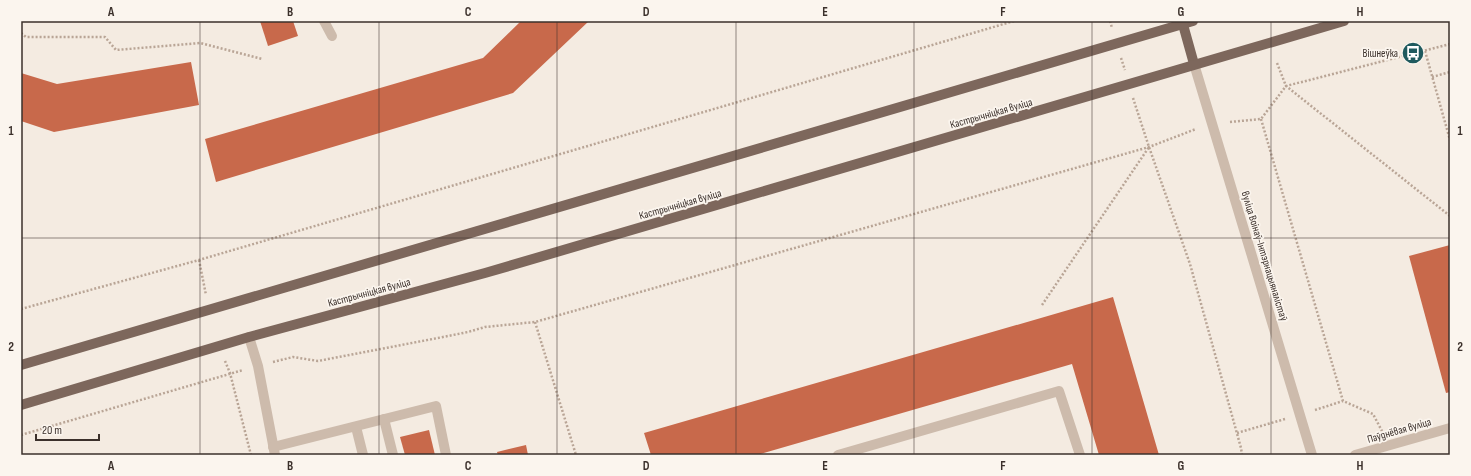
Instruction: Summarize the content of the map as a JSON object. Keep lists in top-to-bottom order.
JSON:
{
  "streets": {
    "main road": ["Кастрычніцкая вуліца"],
    "street": ["вуліца Воінаў-Інтэрнацыяналістаў", "Паўднёвая вуліца"]
  },
  "crossings": [
    ["Кастрычніцкая вуліца", "вуліца Воінаў-Інтэрнацыяналістаў"]
  ],
  "places": {
    "bus stop": ["Вішнеўка"]
  },
  "scale_bar": "20 m",
  "grid": {
    "columns": [
      "A",
      "B",
      "C",
      "D",
      "E",
      "F",
      "G",
      "H"
    ],
    "rows": ["1", "2"]
  }
}
